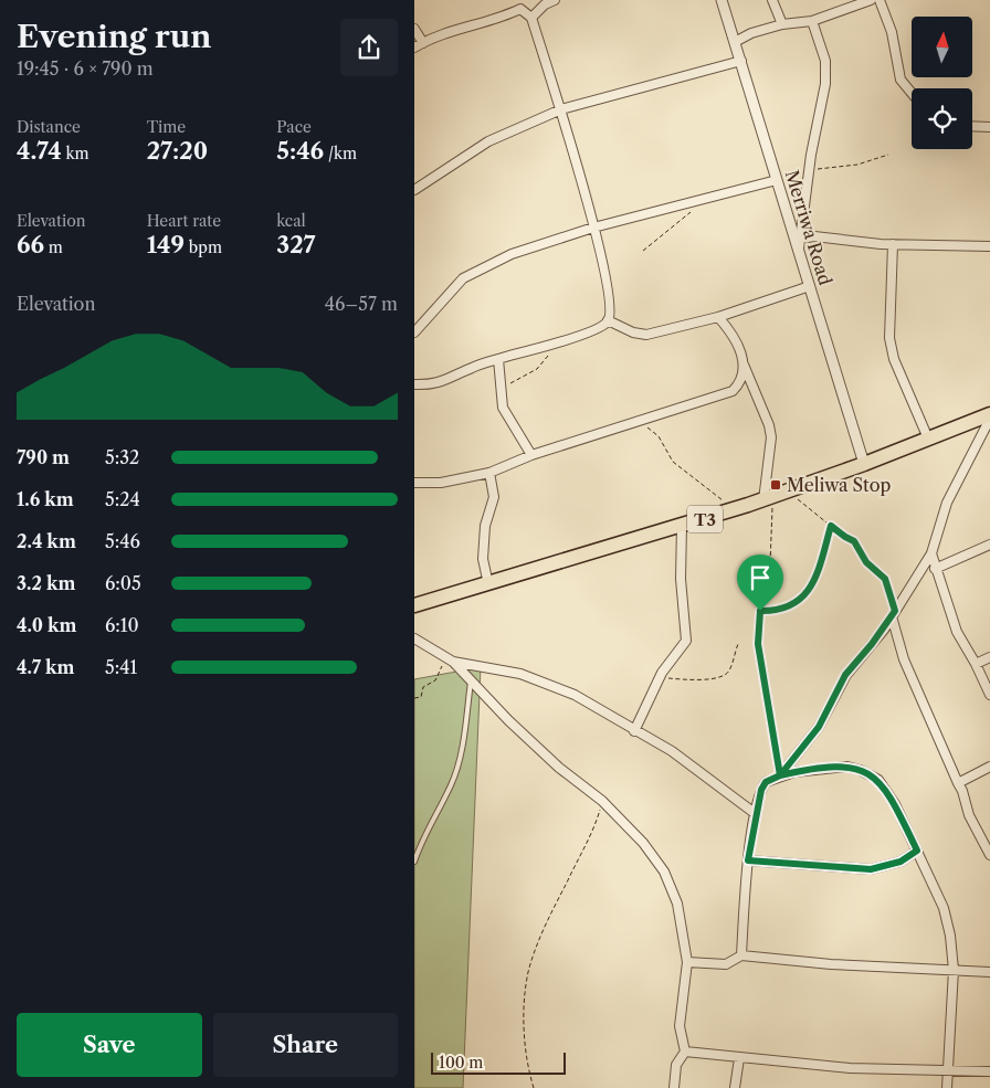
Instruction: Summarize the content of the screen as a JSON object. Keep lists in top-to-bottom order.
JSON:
{
  "streets": {
    "highway": ["T3"],
    "street": ["Merriwa Road"]
  },
  "crossings": [
    ["Merriwa Road", "T3"]
  ],
  "places": {
    "transit": ["Meliwa Stop"]
  },
  "scale_bar": "100 m",
  "north": "top",
  "page": {
    "heading": ["Evening run", "19:45 · 6 × 790 m"],
    "stats": [
      ["Distance", "4.74 km"],
      ["Time", "27:20"],
      ["Pace", "5:46 /km"],
      ["Elevation", "66 m"],
      ["Heart rate", "149 bpm"],
      ["kcal", "327"]
    ],
    "chart": ["Elevation", "46–57 m"],
    "list": [
      {
        "name": "790 m",
        "note": "5:32"
      },
      {
        "name": "1.6 km",
        "note": "5:24"
      },
      {
        "name": "2.4 km",
        "note": "5:46"
      },
      {
        "name": "3.2 km",
        "note": "6:05"
      },
      {
        "name": "4.0 km",
        "note": "6:10"
      },
      {
        "name": "4.7 km",
        "note": "5:41"
      }
    ],
    "buttons": ["Save", "Share"],
    "scale": "100 m"
  }
}
